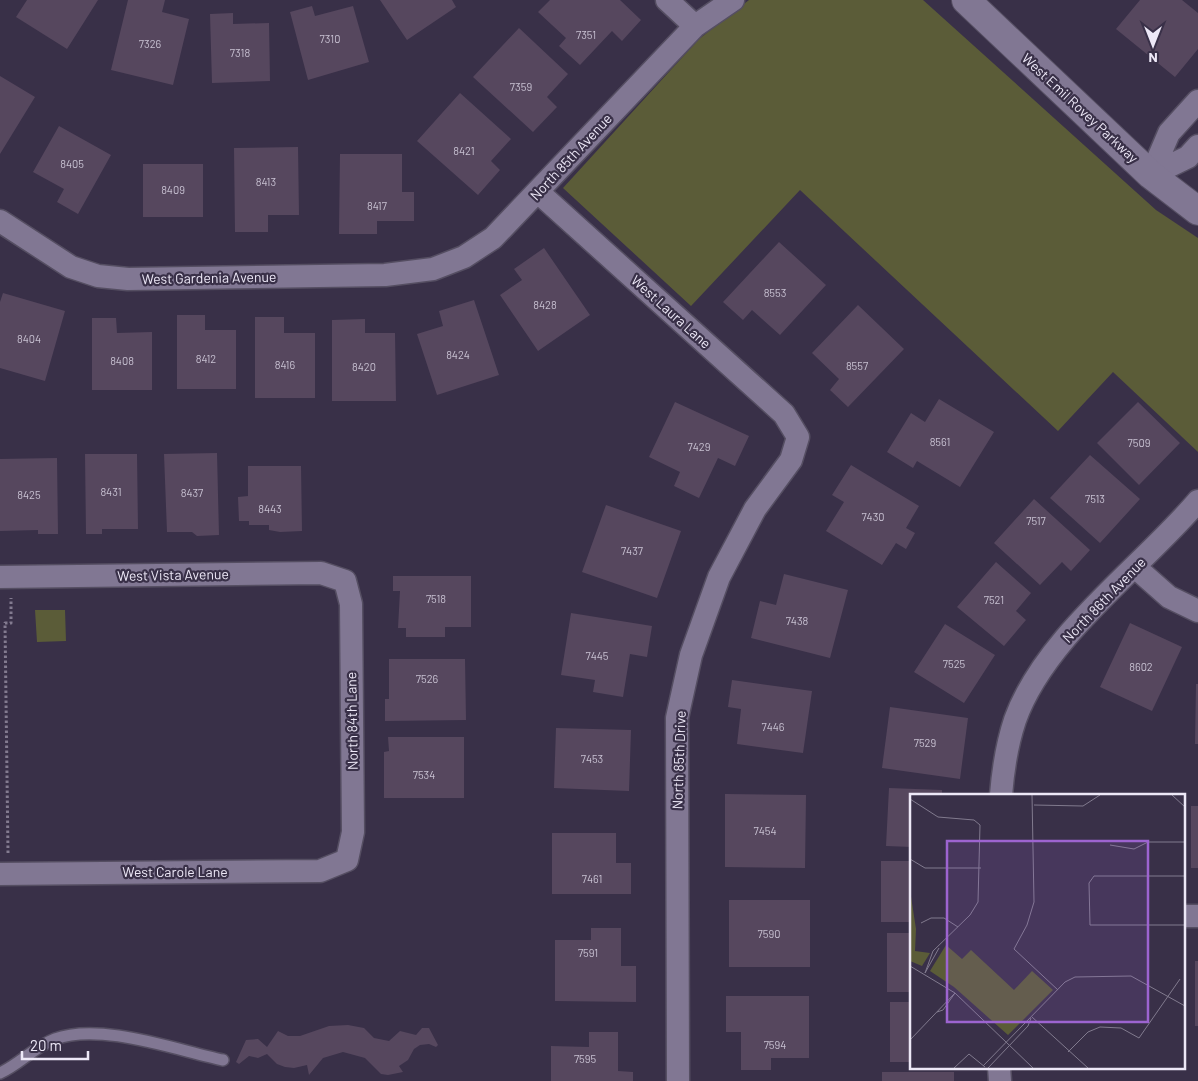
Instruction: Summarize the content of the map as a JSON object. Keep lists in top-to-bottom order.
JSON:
{
  "streets": {
    "street": [
      "West Emil Rovey Parkway",
      "North 85th Avenue",
      "West Gardenia Avenue",
      "West Laura Lane",
      "West Vista Avenue",
      "North 86th Avenue",
      "North 84th Lane",
      "North 85th Drive",
      "West Carole Lane"
    ]
  },
  "crossings": [
    ["North 85th Avenue", "West Gardenia Avenue"],
    ["North 85th Avenue", "West Laura Lane"],
    ["West Laura Lane", "North 85th Drive"],
    ["West Vista Avenue", "North 84th Lane"],
    ["North 84th Lane", "West Carole Lane"]
  ],
  "house_numbers": [
    "7351",
    "7310",
    "7326",
    "7318",
    "7359",
    "8421",
    "8405",
    "8413",
    "8409",
    "8417",
    "8553",
    "8428",
    "8404",
    "8424",
    "8412",
    "8408",
    "8416",
    "8557",
    "8420",
    "8561",
    "7509",
    "7429",
    "8431",
    "8437",
    "8425",
    "7513",
    "8443",
    "7430",
    "7517",
    "7437",
    "7518",
    "7521",
    "7438",
    "7445",
    "7525",
    "8602",
    "7526",
    "7446",
    "7529",
    "7453",
    "7534",
    "7454",
    "7461",
    "7590",
    "7591",
    "7594",
    "7595"
  ],
  "scale_bar": "20 m",
  "north": "bottom"
}
